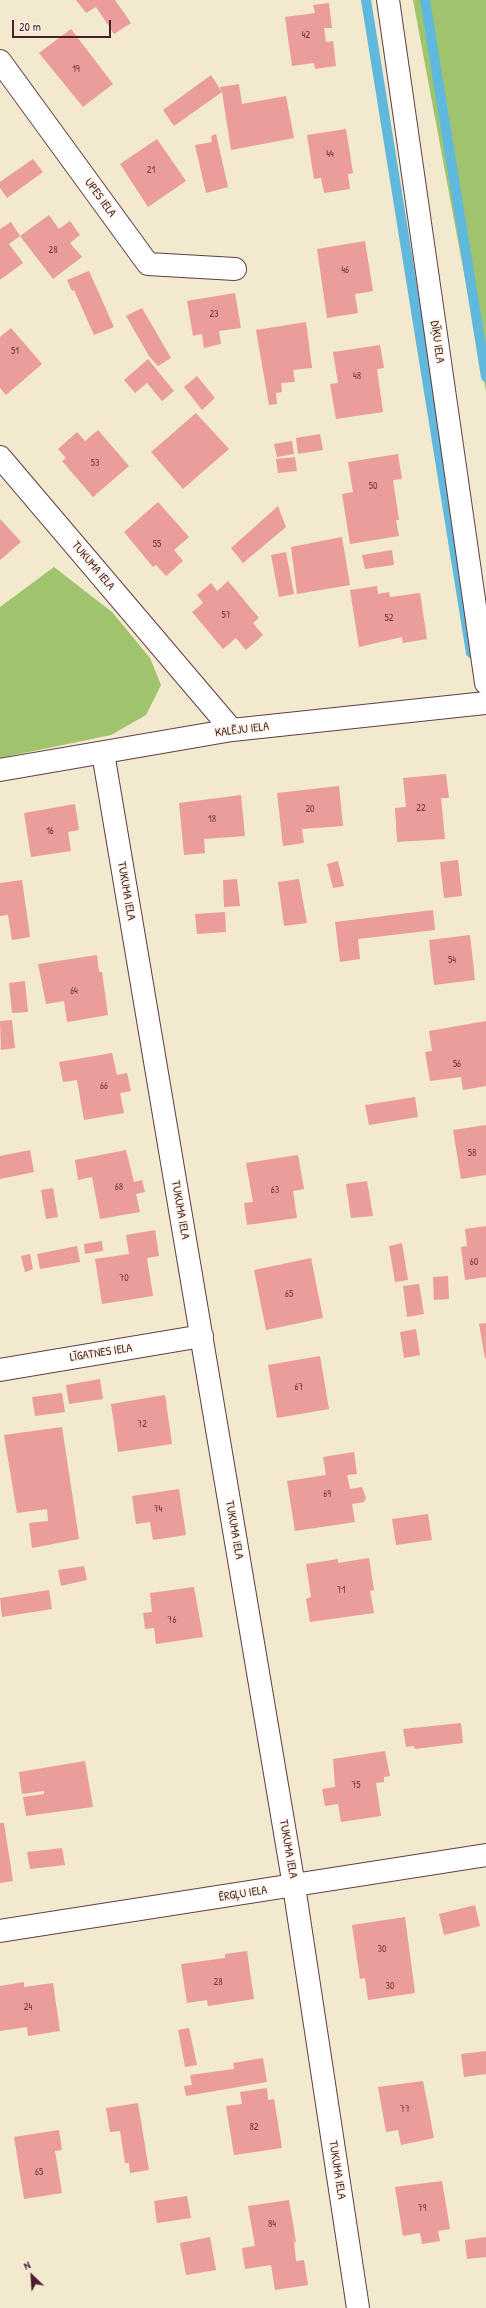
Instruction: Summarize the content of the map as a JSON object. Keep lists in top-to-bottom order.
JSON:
{
  "streets": {
    "street": [
      "UPES IELA",
      "DĪĶU IELA",
      "TUKUMA IELA",
      "KALĒJU IELA",
      "LĪGATNES IELA",
      "ĒRGĻU IELA"
    ]
  },
  "crossings": [
    ["TUKUMA IELA", "KALĒJU IELA"],
    ["TUKUMA IELA", "LĪGATNES IELA"],
    ["TUKUMA IELA", "ĒRGĻU IELA"]
  ],
  "house_numbers": [
    "42",
    "19",
    "44",
    "21",
    "28",
    "46",
    "23",
    "51",
    "48",
    "53",
    "50",
    "55",
    "57",
    "52",
    "22",
    "20",
    "18",
    "16",
    "54",
    "64",
    "56",
    "66",
    "58",
    "68",
    "63",
    "60",
    "70",
    "65",
    "67",
    "72",
    "69",
    "74",
    "71",
    "76",
    "75",
    "30",
    "28",
    "30",
    "24",
    "77",
    "82",
    "65",
    "79",
    "84"
  ],
  "scale_bar": "20 m",
  "north": "top left"
}
